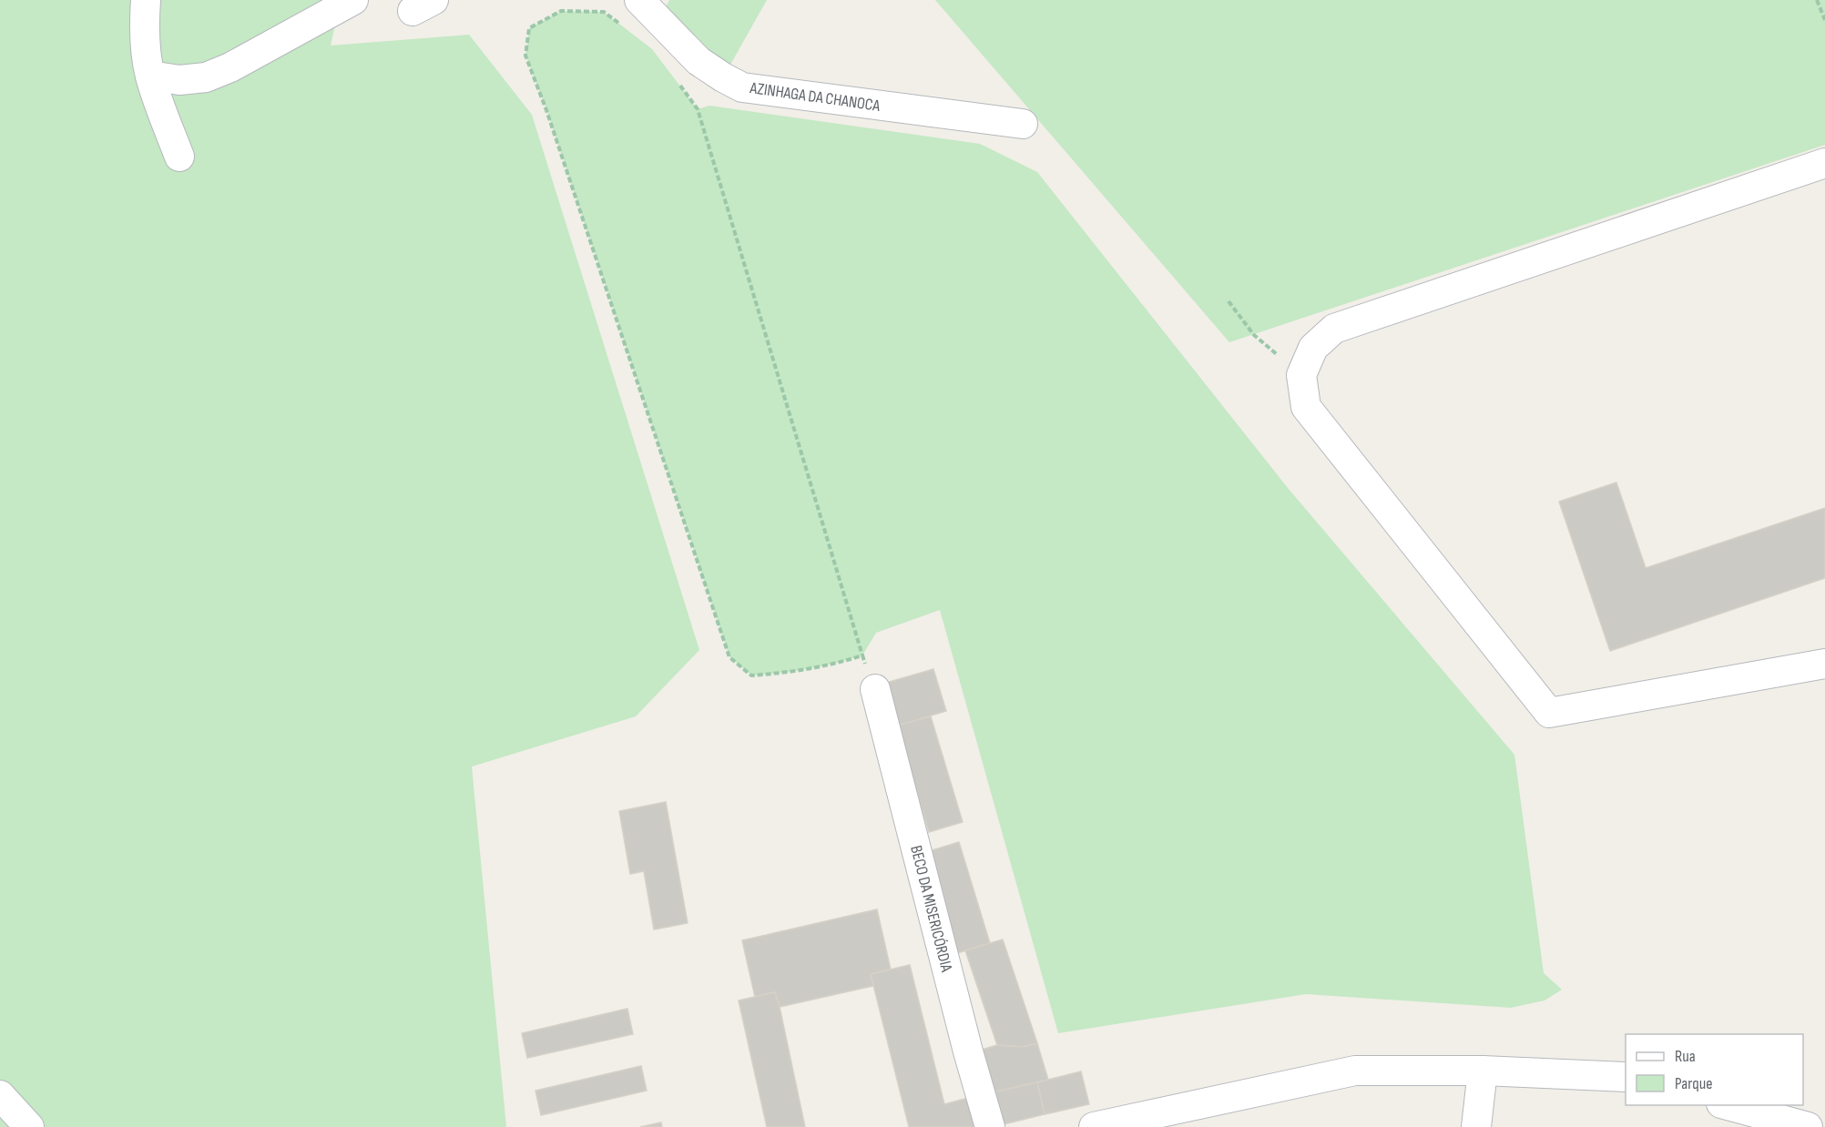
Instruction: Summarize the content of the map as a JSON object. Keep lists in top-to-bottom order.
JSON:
{
  "streets": {
    "street": ["AZINHAGA DA CHANOCA", "BECO DA MISERICÓRDIA"]
  },
  "legend": ["Rua", "Parque"]
}
